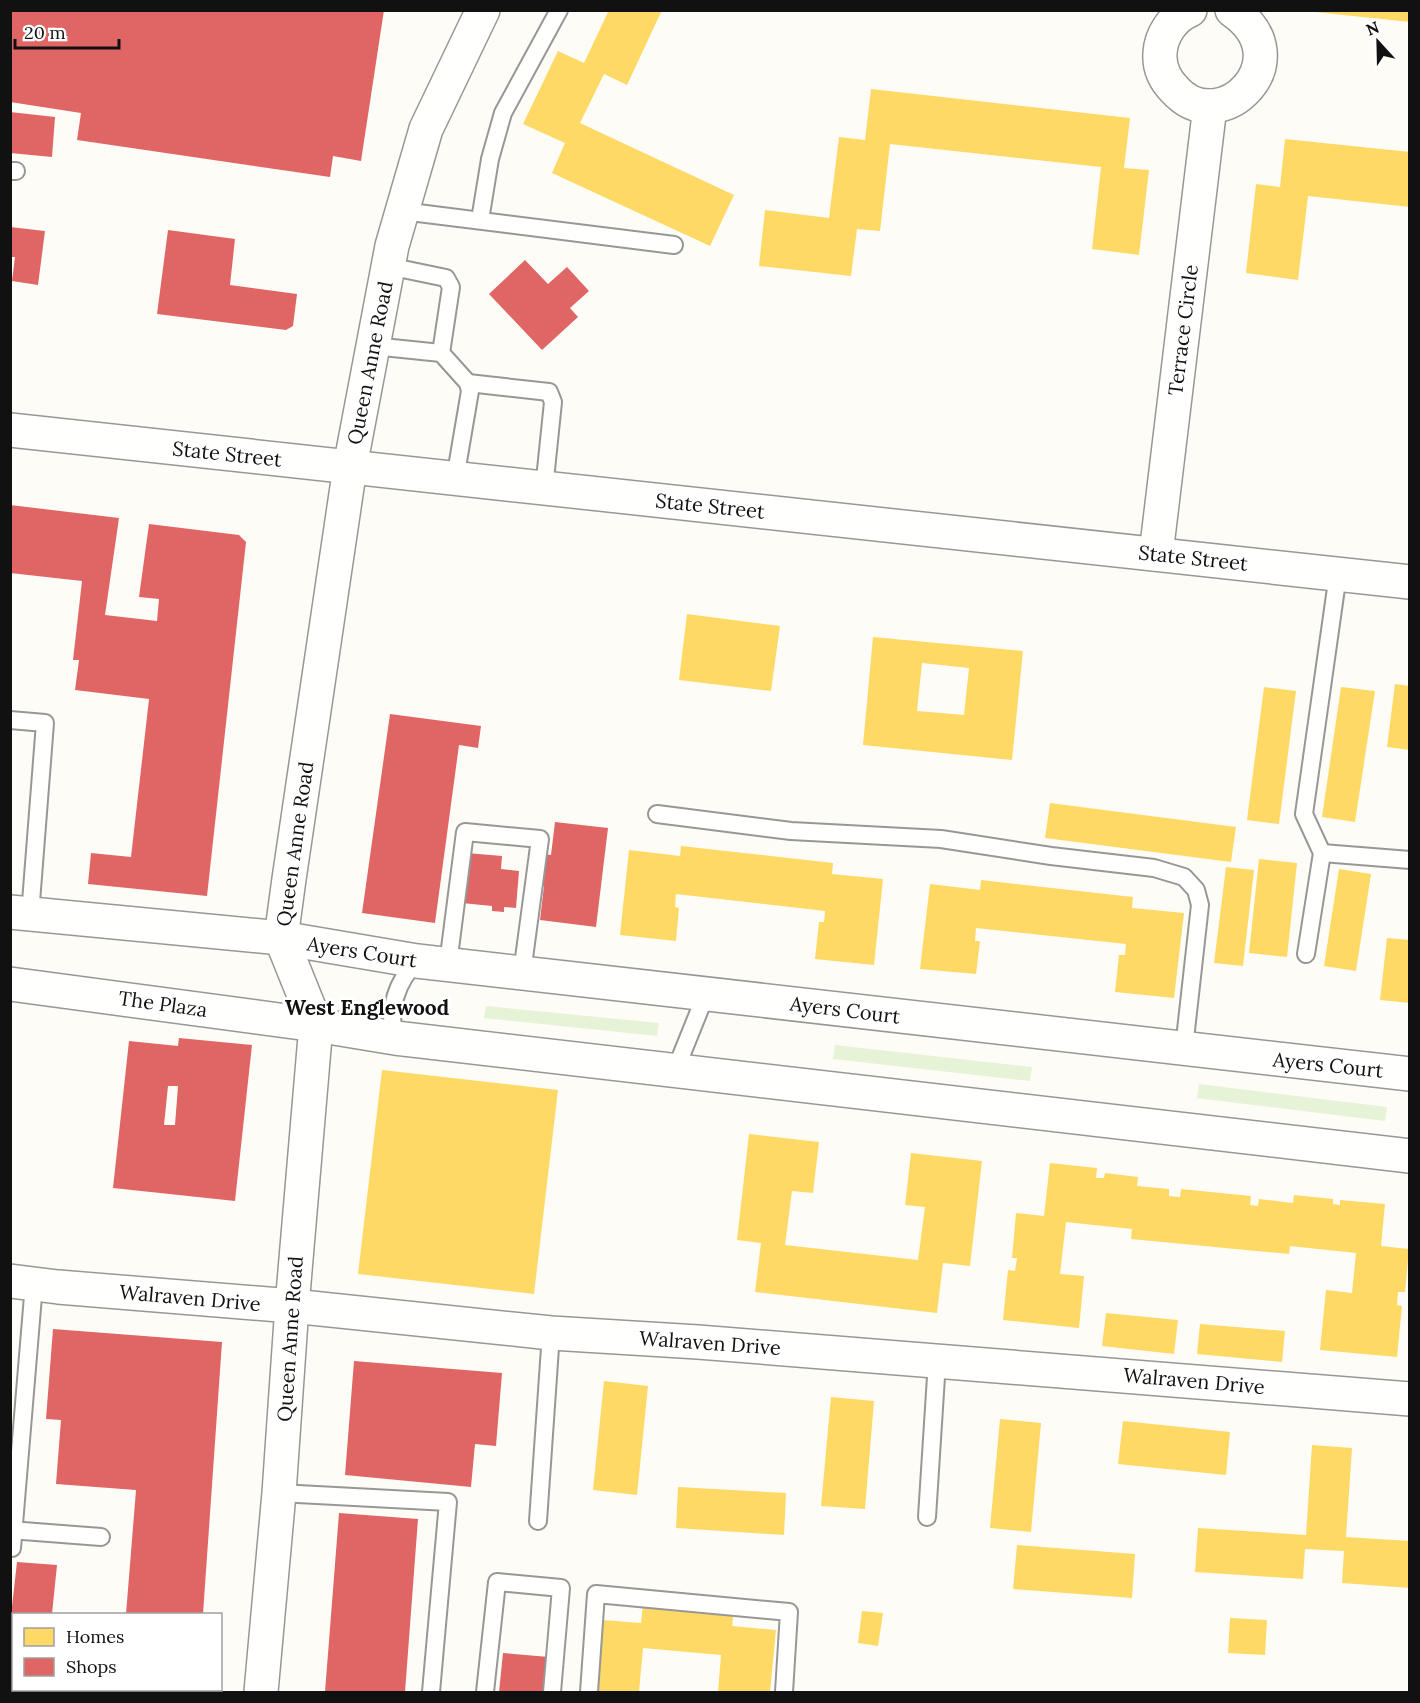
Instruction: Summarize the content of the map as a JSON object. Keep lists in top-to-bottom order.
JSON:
{
  "streets": {
    "street": [
      "Terrace Circle",
      "Queen Anne Road",
      "State Street",
      "Ayers Court",
      "The Plaza",
      "Walraven Drive"
    ]
  },
  "crossings": [
    ["Terrace Circle", "State Street"],
    ["Queen Anne Road", "State Street"],
    ["Queen Anne Road", "Ayers Court"],
    ["Queen Anne Road", "The Plaza"],
    ["Queen Anne Road", "Walraven Drive"]
  ],
  "districts": ["West Englewood"],
  "legend": ["Homes", "Shops"],
  "scale_bar": "20 m",
  "north": "top"
}
